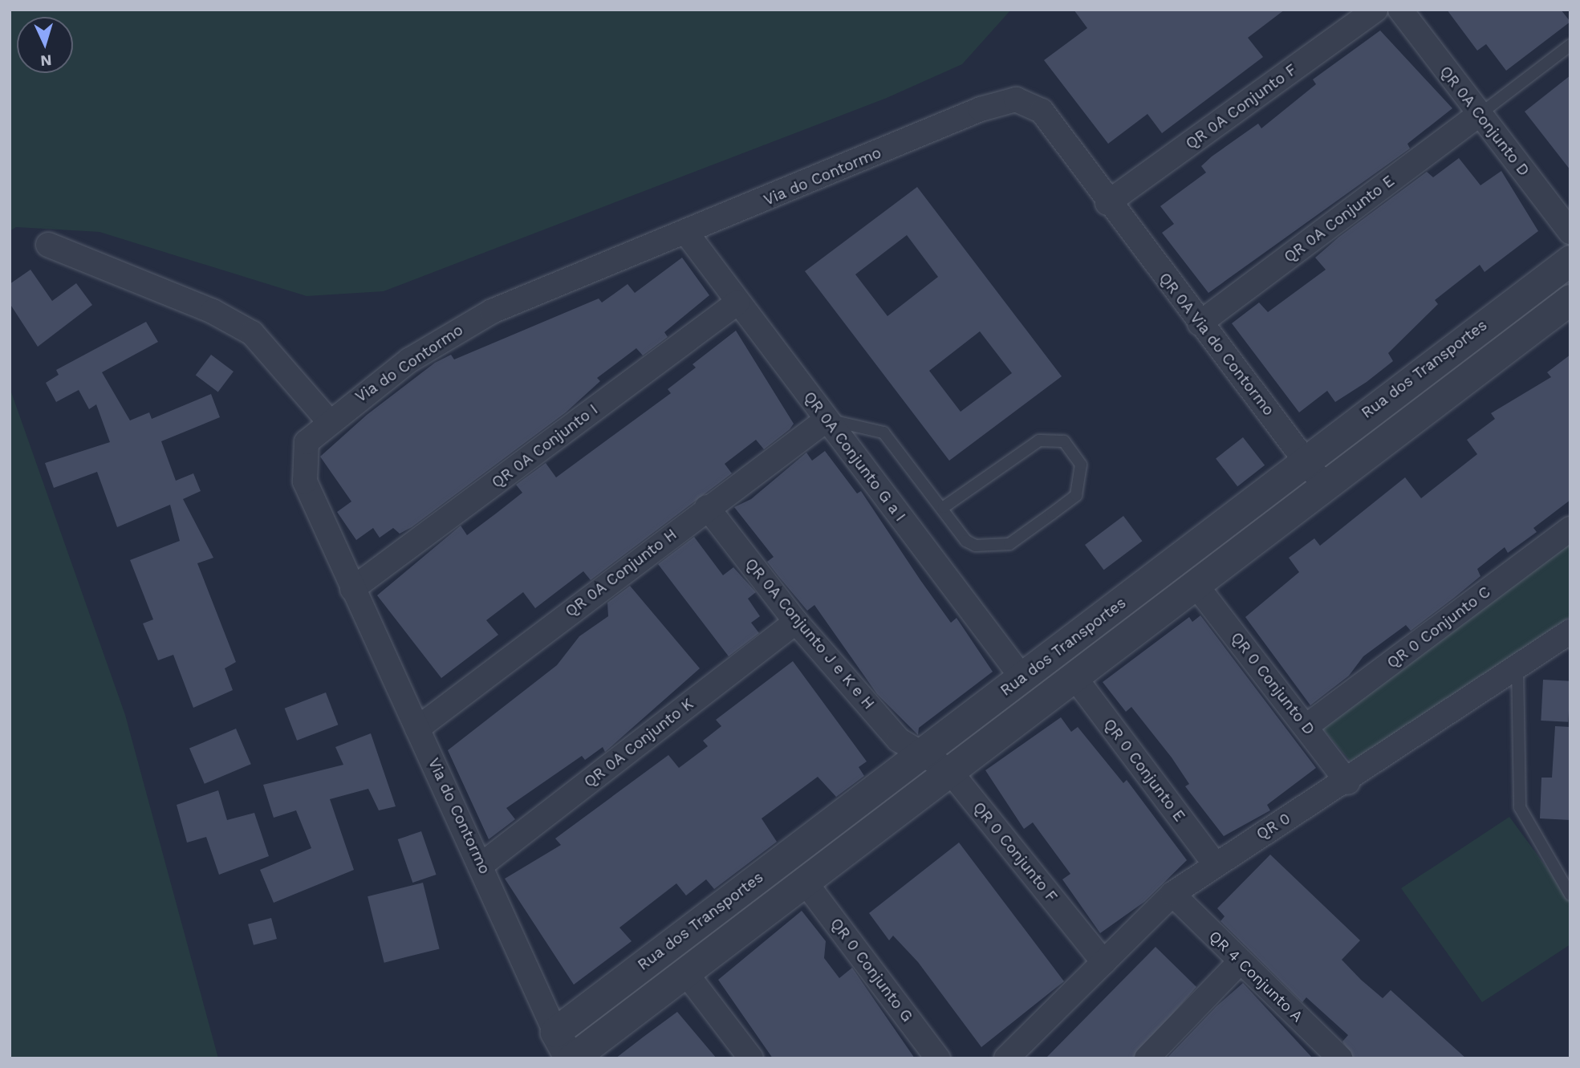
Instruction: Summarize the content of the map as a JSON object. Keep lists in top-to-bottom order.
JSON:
{
  "streets": {
    "street": [
      "QR 0A Conjunto F",
      "QR 0A Conjunto D",
      "Via do Contormo",
      "QR 0A Conjunto E",
      "QR 0A Via do Contormo",
      "Rua dos Transportes",
      "QR 0A Conjunto I",
      "QR 0A Conjunto G a I",
      "QR 0A Conjunto H",
      "QR 0 Conjunto C",
      "QR 0A Conjunto J e K e H",
      "QR 0 Conjunto D",
      "QR 0A Conjunto K",
      "QR 0 Conjunto E",
      "QR 0",
      "QR 0 Conjunto F",
      "QR 0 Conjunto G",
      "QR 4 Conjunto A"
    ]
  },
  "crossings": [
    ["QR 0A Conjunto F", "Via do Contormo"],
    ["QR 0A Conjunto F", "QR 0A Via do Contormo"],
    ["QR 0A Conjunto D", "QR 0A Conjunto E"],
    ["Via do Contormo", "QR 0A Via do Contormo"],
    ["Via do Contormo", "Rua dos Transportes"],
    ["Via do Contormo", "QR 0A Conjunto I"],
    ["Via do Contormo", "QR 0A Conjunto G a I"],
    ["Via do Contormo", "QR 0A Conjunto H"],
    ["Via do Contormo", "QR 0A Conjunto K"],
    ["QR 0A Conjunto E", "QR 0A Via do Contormo"],
    ["QR 0A Via do Contormo", "Rua dos Transportes"],
    ["Rua dos Transportes", "QR 0A Conjunto G a I"],
    ["Rua dos Transportes", "QR 0A Conjunto J e K e H"],
    ["Rua dos Transportes", "QR 0 Conjunto D"],
    ["Rua dos Transportes", "QR 0 Conjunto E"],
    ["Rua dos Transportes", "QR 0 Conjunto F"],
    ["Rua dos Transportes", "QR 0 Conjunto G"],
    ["QR 0A Conjunto I", "QR 0A Conjunto G a I"],
    ["QR 0A Conjunto G a I", "QR 0A Conjunto H"],
    ["QR 0A Conjunto H", "QR 0A Conjunto J e K e H"],
    ["QR 0 Conjunto C", "QR 0 Conjunto D"],
    ["QR 0A Conjunto J e K e H", "QR 0A Conjunto K"],
    ["QR 0A Conjunto J e K e H", "QR 0 Conjunto F"],
    ["QR 0 Conjunto D", "QR 0"],
    ["QR 0 Conjunto E", "QR 0"],
    ["QR 0", "QR 0 Conjunto F"],
    ["QR 0", "QR 4 Conjunto A"]
  ],
  "north": "bottom"
}
